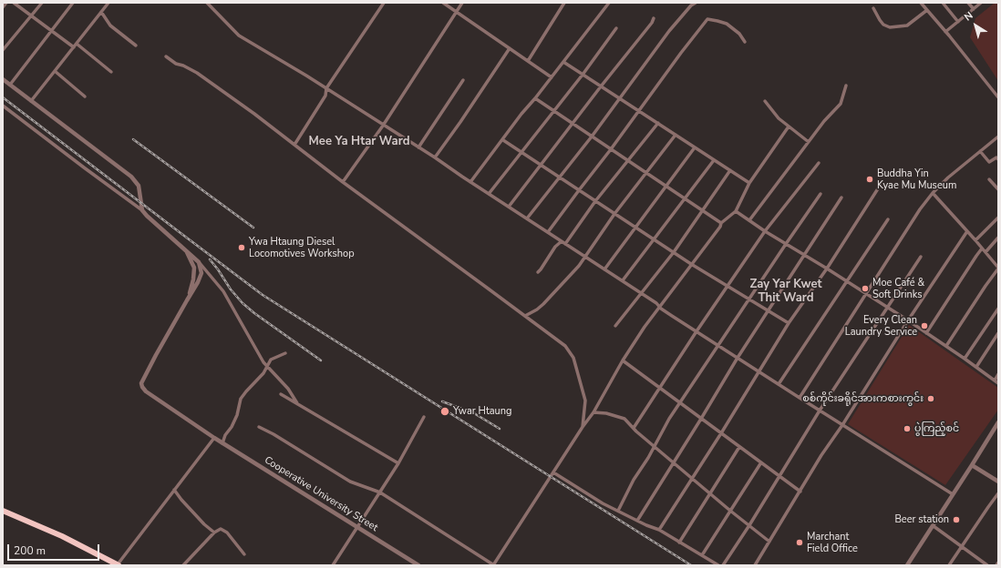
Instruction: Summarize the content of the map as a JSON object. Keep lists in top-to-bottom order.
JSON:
{
  "streets": {
    "street": ["Cooperative University Street"]
  },
  "districts": ["Mee Ya Htar Ward", "Zay Yar Kwet Thit Ward"],
  "places": [
    "Buddha Yin Kyae Mu Museum",
    "Ywa Htaung Diesel Locomotives Workshop",
    "Moe Café & Soft Drinks",
    "Every Clean Laundry Service",
    "စစ်ကိုင်းခရိုင်အားကစားကွင်း",
    "Ywar Htaung",
    "ပွဲကြည့်စင်",
    "Beer station",
    "Marchant Field Office"
  ],
  "scale_bar": "200 m",
  "north": "top left"
}
